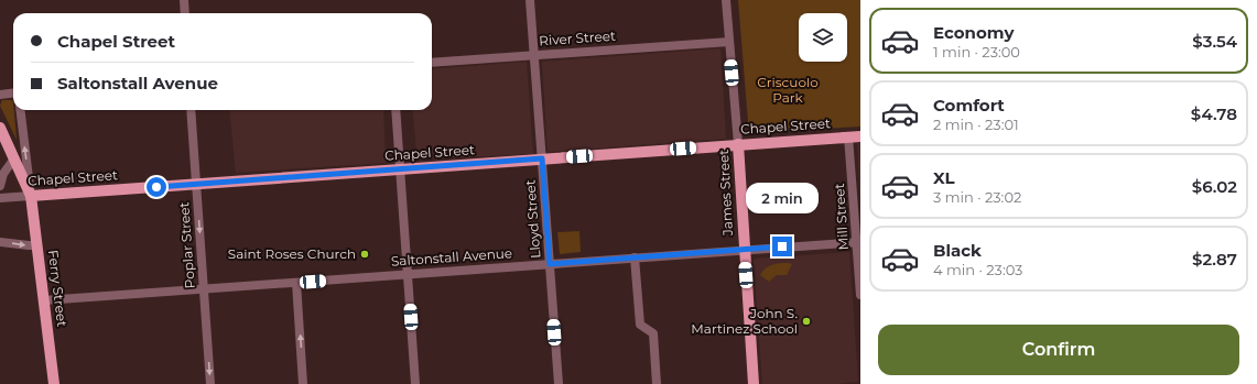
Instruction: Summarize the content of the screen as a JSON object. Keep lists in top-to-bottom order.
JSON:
{
  "streets": {
    "main road": ["Chapel Street", "James Street", "Ferry Street"],
    "street": [
      "River Street",
      "Mill Street",
      "Lloyd Street",
      "Poplar Street",
      "Saltonstall Avenue"
    ]
  },
  "crossings": [
    ["River Street", "James Street"],
    ["River Street", "Lloyd Street"],
    ["Chapel Street", "James Street"],
    ["Chapel Street", "Mill Street"],
    ["Chapel Street", "Lloyd Street"],
    ["Chapel Street", "Poplar Street"],
    ["Chapel Street", "Ferry Street"],
    ["James Street", "Saltonstall Avenue"],
    ["Mill Street", "Saltonstall Avenue"],
    ["Lloyd Street", "Saltonstall Avenue"],
    ["Poplar Street", "Saltonstall Avenue"],
    ["Saltonstall Avenue", "Ferry Street"]
  ],
  "one_way": ["Poplar Street"],
  "parks": ["Criscuolo Park"],
  "places": ["Saint Roses Church", "John S. Martinez School"],
  "page": {
    "list": [
      {
        "name": "Economy",
        "note": "1 min · 23:00",
        "value": "$3.54"
      },
      {
        "name": "Comfort",
        "note": "2 min · 23:01",
        "value": "$4.78"
      },
      {
        "name": "XL",
        "note": "3 min · 23:02",
        "value": "$6.02"
      },
      {
        "name": "Black",
        "note": "4 min · 23:03",
        "value": "$2.87"
      }
    ],
    "banner": ["Chapel Street", "Saltonstall Avenue"],
    "bubble": "2 min",
    "buttons": "Confirm"
  }
}
